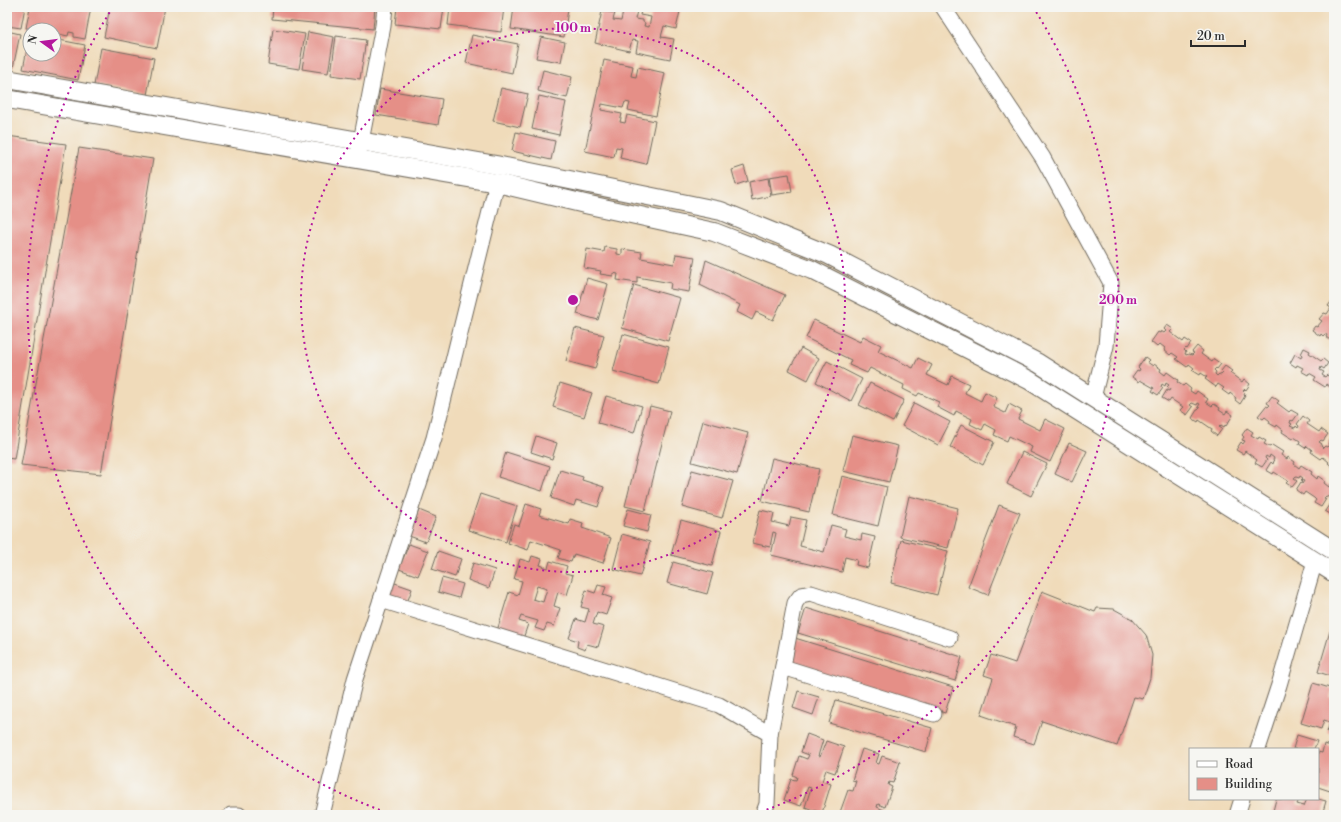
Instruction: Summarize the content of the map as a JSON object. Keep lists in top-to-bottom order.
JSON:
{
  "legend": ["Road", "Building"],
  "scale_bar": "20 m",
  "north": "left",
  "rings": ["100 m", "200 m"]
}
